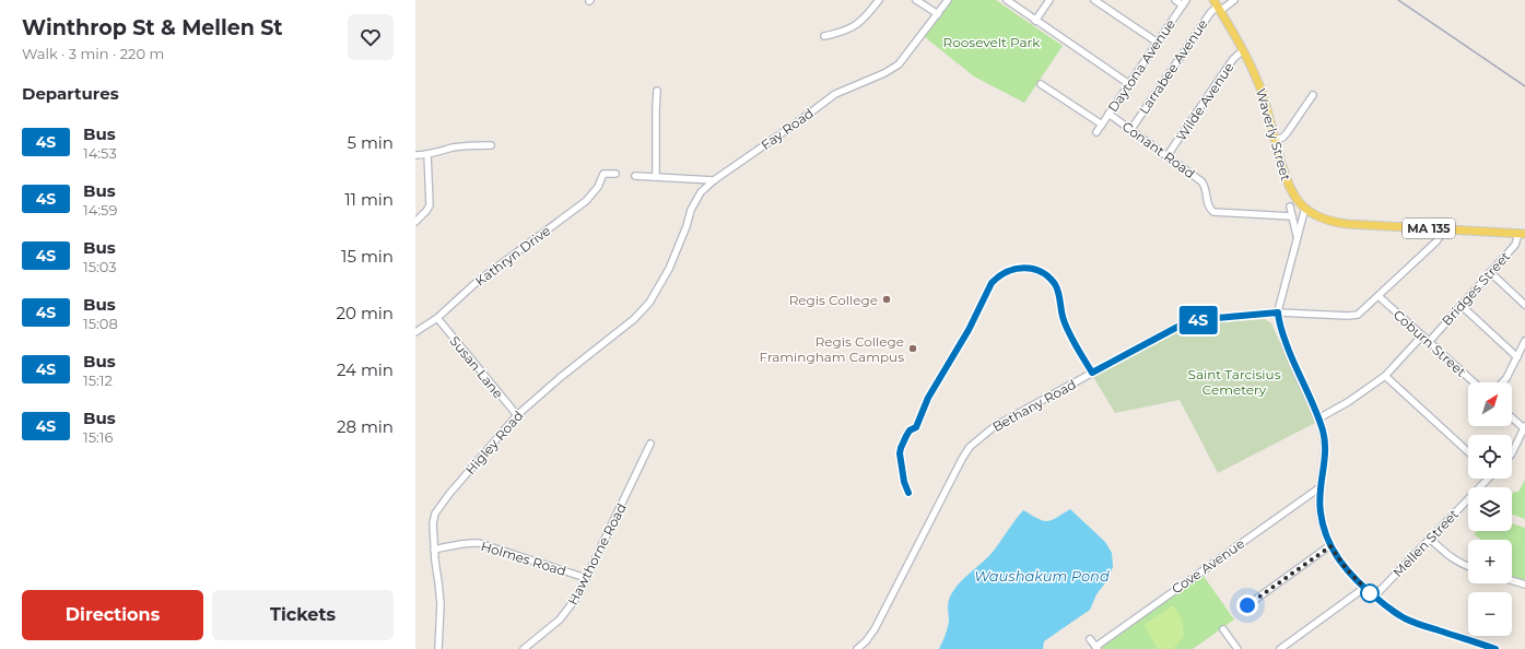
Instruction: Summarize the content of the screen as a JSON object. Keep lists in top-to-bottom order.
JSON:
{
  "streets": {
    "main road": ["Waverly Street", "MA 135"],
    "street": [
      "Daytona Avenue",
      "Larrabee Avenue",
      "Wilde Avenue",
      "Fay Road",
      "Conant Road",
      "Kathryn Drive",
      "Bridges Street",
      "Coburn Street",
      "Susan Lane",
      "Bethany Road",
      "Higley Road",
      "Mellen Street",
      "Hawthorne Road",
      "Holmes Road",
      "Cove Avenue"
    ]
  },
  "crossings": [
    ["Daytona Avenue", "Conant Road"],
    ["Larrabee Avenue", "Waverly Street"],
    ["Larrabee Avenue", "Conant Road"],
    ["Wilde Avenue", "Waverly Street"],
    ["Wilde Avenue", "Conant Road"],
    ["Fay Road", "Higley Road"],
    ["Waverly Street", "Bridges Street"],
    ["Waverly Street", "Bethany Road"],
    ["Kathryn Drive", "Susan Lane"],
    ["Bridges Street", "Coburn Street"],
    ["Coburn Street", "Bethany Road"],
    ["Susan Lane", "Higley Road"],
    ["Higley Road", "Holmes Road"],
    ["Hawthorne Road", "Holmes Road"]
  ],
  "water": ["Waushakum Pond"],
  "parks": ["Roosevelt Park", "Saint Tarcisius Cemetery"],
  "places": ["Regis College", "Regis College Framingham Campus"],
  "lines": ["bus line 4S"],
  "north": "top right",
  "page": {
    "heading": [
      ["Winthrop St & Mellen St", "Walk · 3 min · 220 m"],
      "Departures"
    ],
    "on_map": "4S",
    "list": [
      {
        "mark": "4S",
        "name": "Bus",
        "note": "14:53",
        "value": "5 min"
      },
      {
        "mark": "4S",
        "name": "Bus",
        "note": "14:59",
        "value": "11 min"
      },
      {
        "mark": "4S",
        "name": "Bus",
        "note": "15:03",
        "value": "15 min"
      },
      {
        "mark": "4S",
        "name": "Bus",
        "note": "15:08",
        "value": "20 min"
      },
      {
        "mark": "4S",
        "name": "Bus",
        "note": "15:12",
        "value": "24 min"
      },
      {
        "mark": "4S",
        "name": "Bus",
        "note": "15:16",
        "value": "28 min"
      }
    ],
    "map_buttons": ["+", "−"],
    "buttons": ["Directions", "Tickets"]
  }
}
